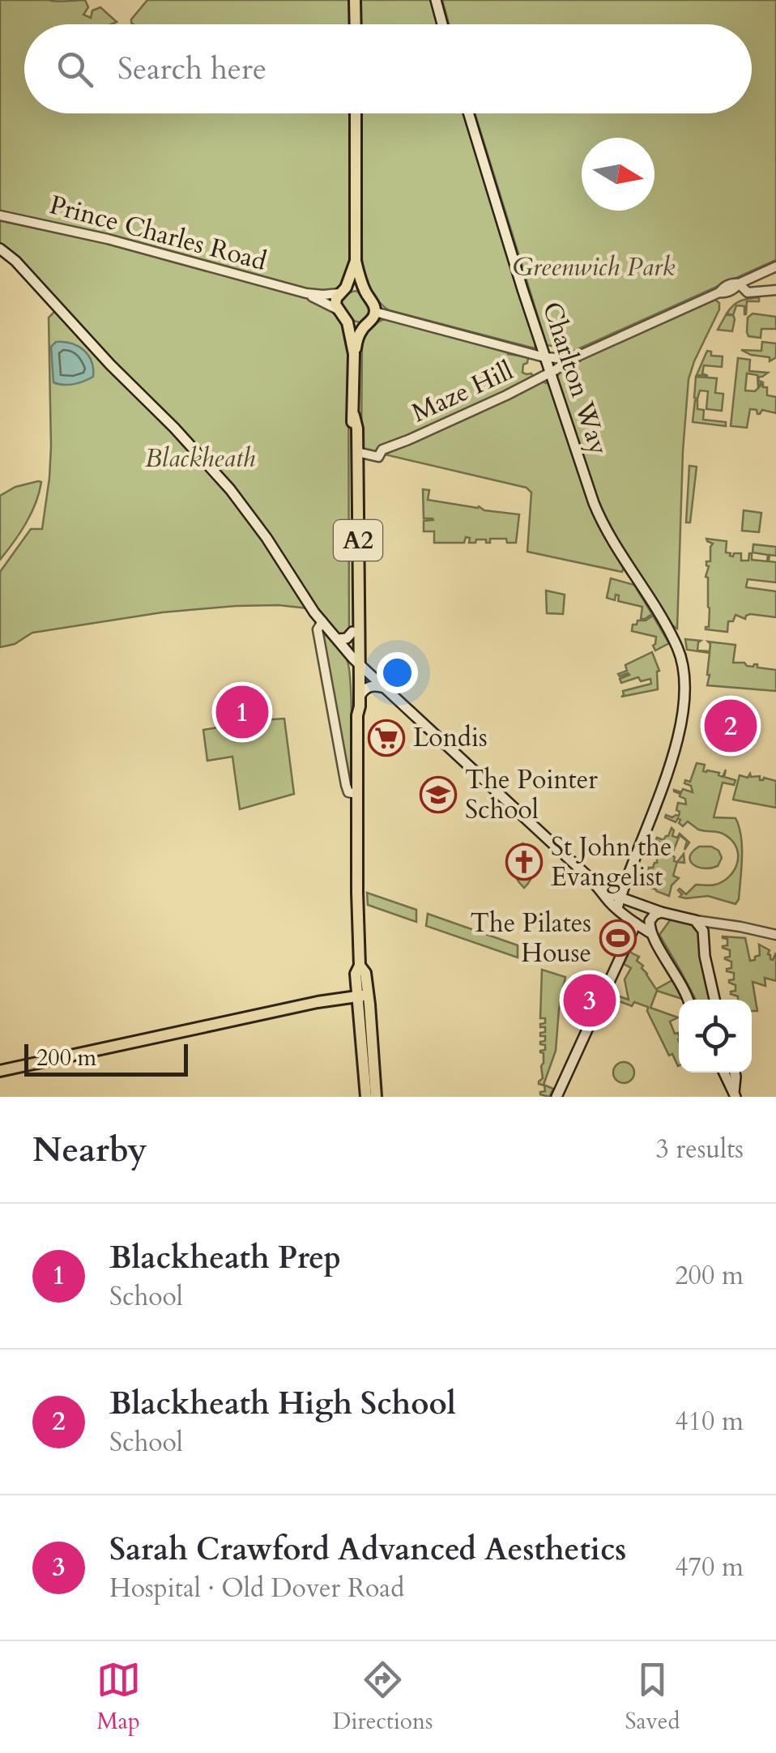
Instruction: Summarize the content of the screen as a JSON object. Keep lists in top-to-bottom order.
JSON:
{
  "streets": {
    "main road": ["Charlton Way", "A2"],
    "street": ["Prince Charles Road", "Maze Hill"]
  },
  "crossings": [
    ["Prince Charles Road", "A2"],
    ["Charlton Way", "Maze Hill"],
    ["Maze Hill", "A2"]
  ],
  "parks": ["Greenwich Park", "Blackheath"],
  "places": {
    "supermarket": ["Londis"],
    "school or university": ["The Pointer School"],
    "church": ["St John the Evangelist"],
    "sports": ["The Pilates House"]
  },
  "scale_bar": "200 m",
  "north": "right",
  "page": {
    "search": "Search here",
    "pins": ["1", "2", "3"],
    "scale": "200 m",
    "heading": ["Nearby", "3 results"],
    "list": [
      {
        "mark": "1",
        "name": "Blackheath Prep",
        "note": "School",
        "value": "200 m"
      },
      {
        "mark": "2",
        "name": "Blackheath High School",
        "note": "School",
        "value": "410 m"
      },
      {
        "mark": "3",
        "name": "Sarah Crawford Advanced Aesthetics",
        "note": "Hospital · Old Dover Road",
        "value": "470 m"
      }
    ],
    "nav": ["Map", "Directions", "Saved"]
  }
}
